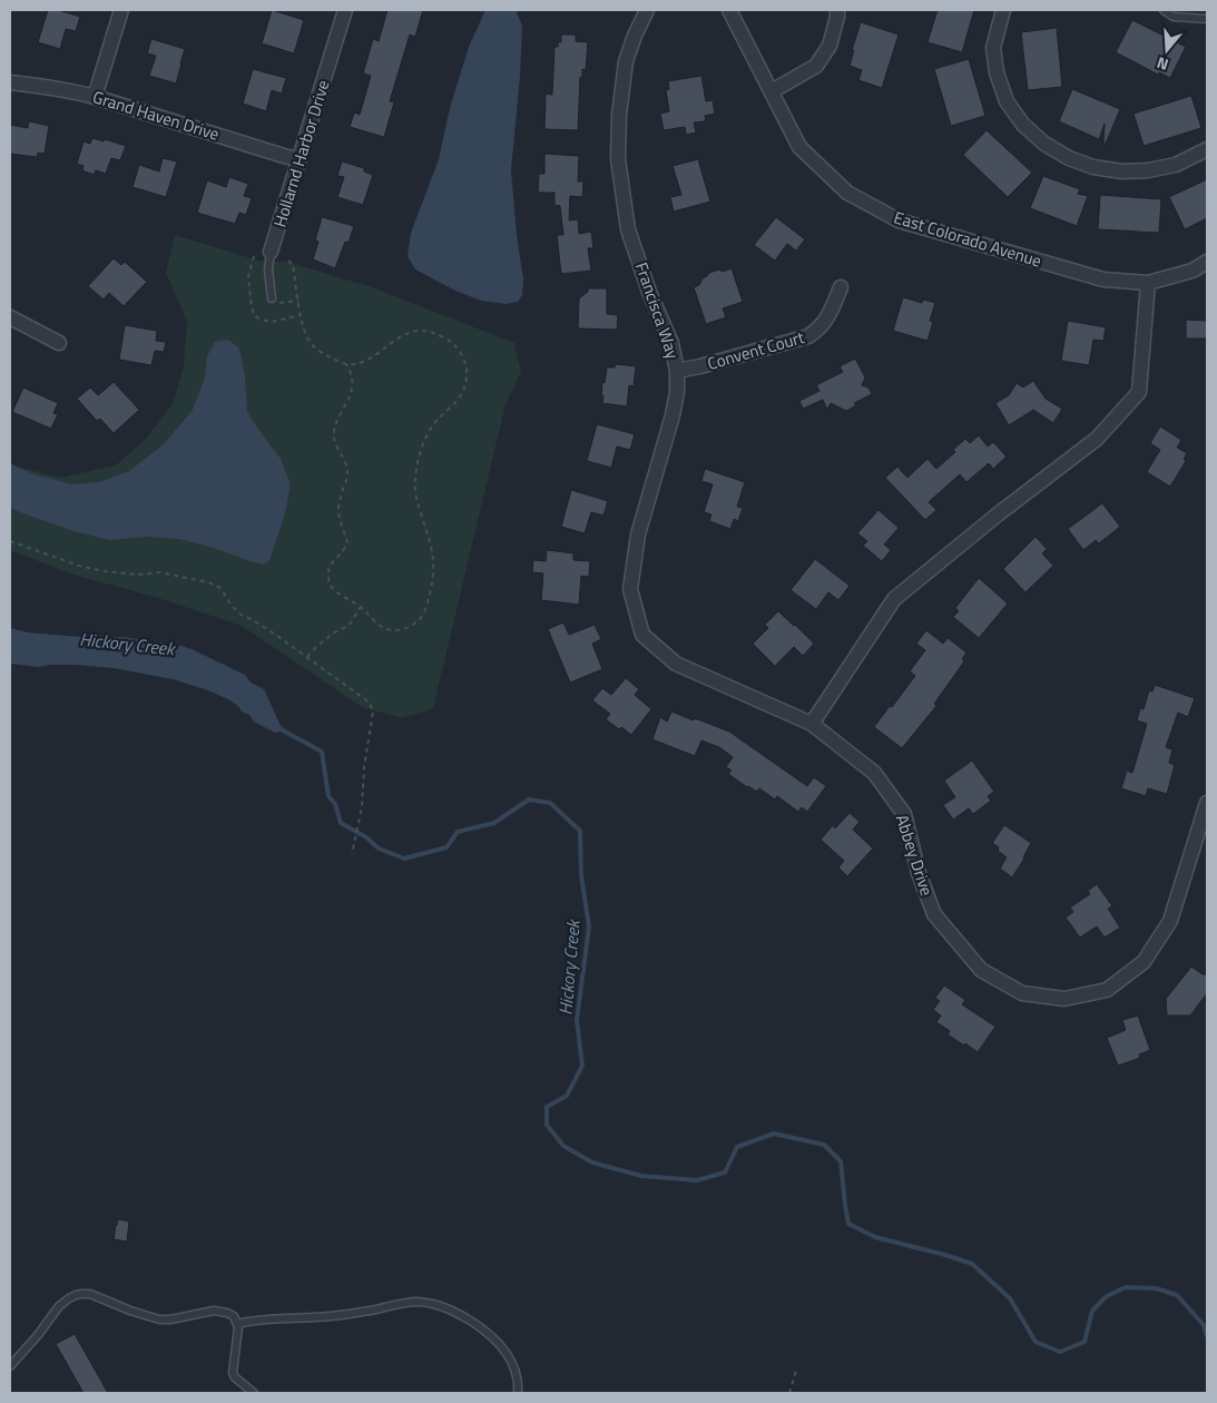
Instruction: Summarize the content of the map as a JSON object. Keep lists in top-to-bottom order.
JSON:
{
  "streets": {
    "street": [
      "Grand Haven Drive",
      "Hollarnd Harbor Drive",
      "East Colorado Avenue",
      "Francisca Way",
      "Convent Court",
      "Abbey Drive"
    ]
  },
  "crossings": [
    ["Grand Haven Drive", "Hollarnd Harbor Drive"],
    ["Francisca Way", "Convent Court"],
    ["Francisca Way", "Abbey Drive"]
  ],
  "water": ["Hickory Creek"],
  "north": "bottom"
}
